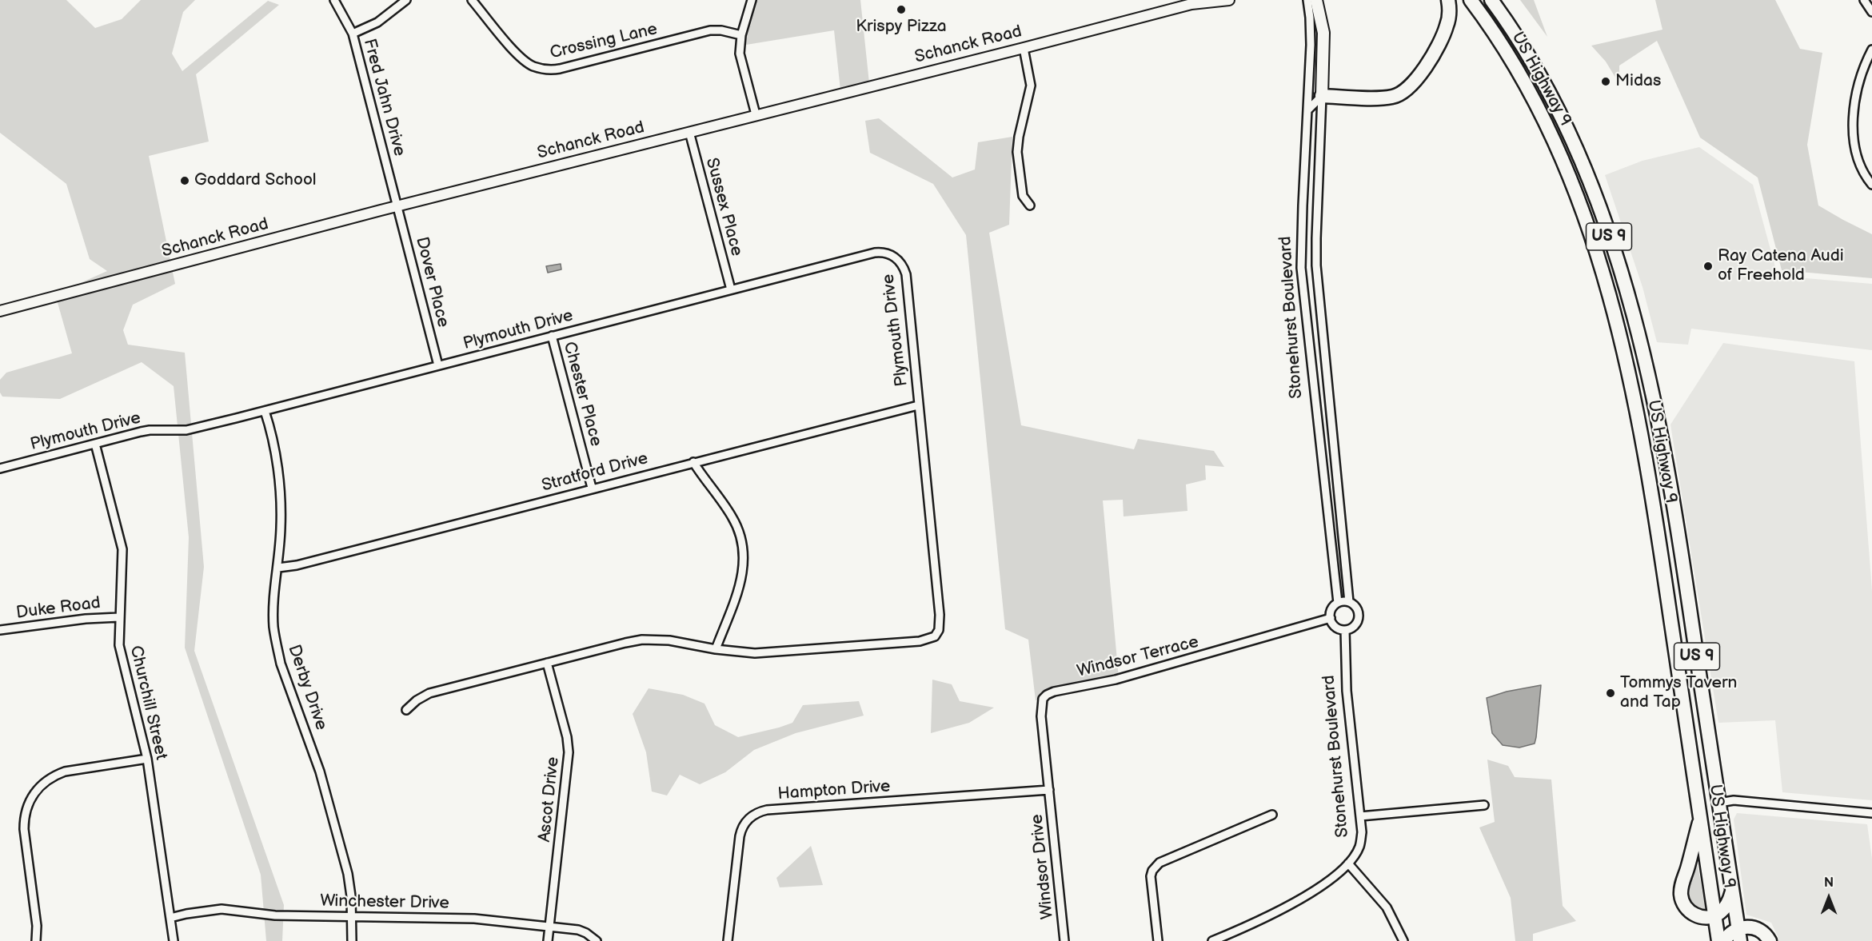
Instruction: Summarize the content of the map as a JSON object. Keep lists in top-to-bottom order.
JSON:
{
  "streets": {
    "highway": ["US Highway 9", "US 9"],
    "main road": ["Stonehurst Boulevard"],
    "street": [
      "Crossing Lane",
      "Schanck Road",
      "Fred Jahn Drive",
      "Sussex Place",
      "Dover Place",
      "Plymouth Drive",
      "Chester Place",
      "Stratford Drive",
      "Duke Road",
      "Windsor Terrace",
      "Derby Drive",
      "Churchill Street",
      "Hampton Drive",
      "Ascot Drive",
      "Windsor Drive",
      "Winchester Drive"
    ]
  },
  "crossings": [
    ["Schanck Road", "Fred Jahn Drive"],
    ["Schanck Road", "Sussex Place"],
    ["Schanck Road", "Dover Place"],
    ["Fred Jahn Drive", "Dover Place"],
    ["Sussex Place", "Plymouth Drive"],
    ["Dover Place", "Plymouth Drive"],
    ["Stonehurst Boulevard", "Windsor Terrace"],
    ["Plymouth Drive", "Chester Place"],
    ["Plymouth Drive", "Stratford Drive"],
    ["Plymouth Drive", "Derby Drive"],
    ["Plymouth Drive", "Churchill Street"],
    ["Plymouth Drive", "Ascot Drive"],
    ["Chester Place", "Stratford Drive"],
    ["Stratford Drive", "Derby Drive"],
    ["Duke Road", "Churchill Street"],
    ["Windsor Terrace", "Hampton Drive"],
    ["Windsor Terrace", "Windsor Drive"],
    ["Derby Drive", "Winchester Drive"],
    ["Churchill Street", "Winchester Drive"],
    ["Hampton Drive", "Windsor Drive"],
    ["Ascot Drive", "Winchester Drive"]
  ],
  "places": [
    "Krispy Pizza",
    "Midas",
    "Goddard School",
    "Ray Catena Audi of Freehold",
    "Tommys Tavern and Tap"
  ],
  "north": "top"
}
